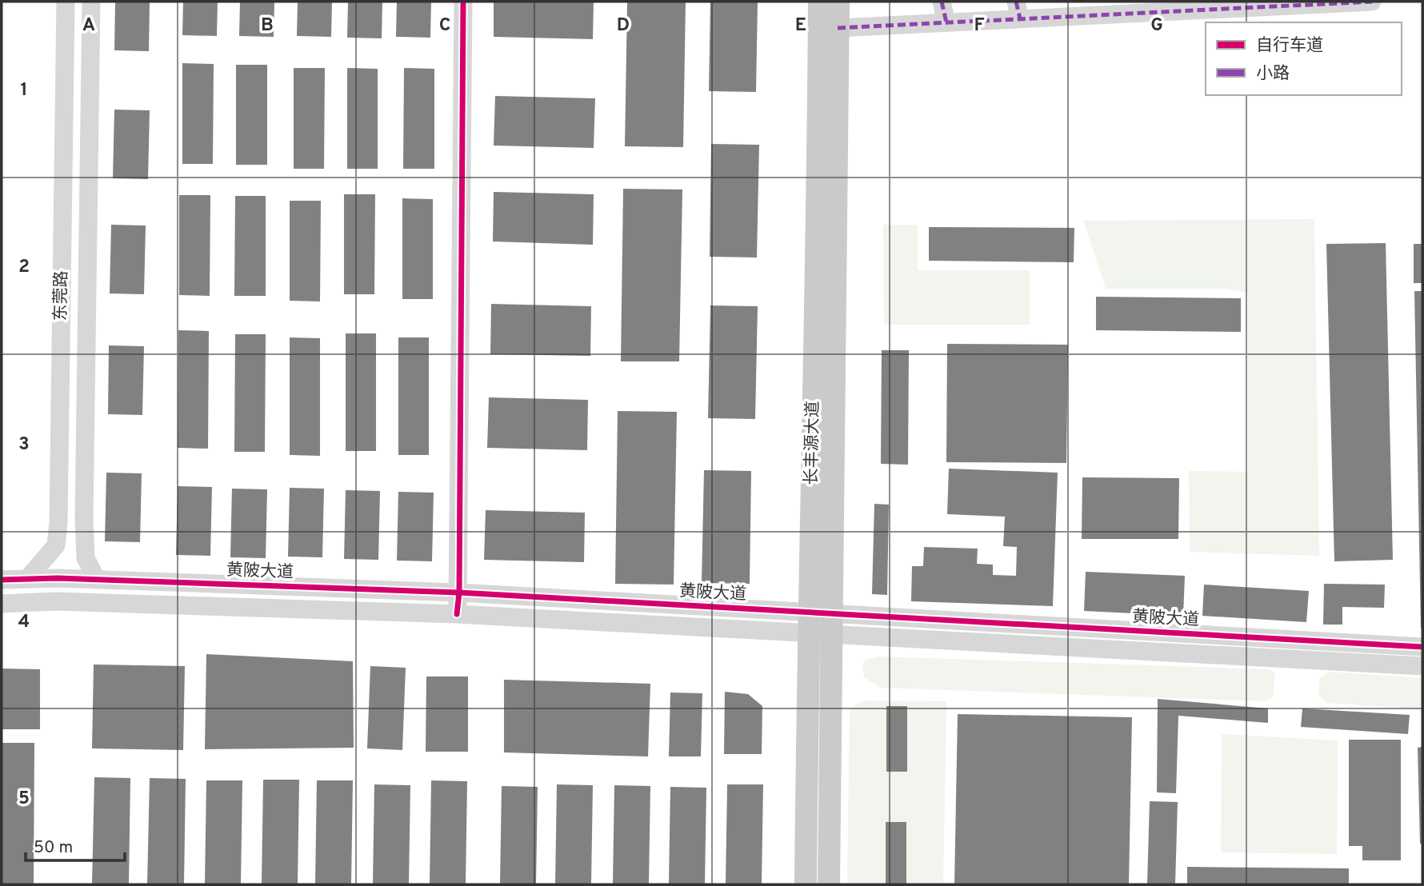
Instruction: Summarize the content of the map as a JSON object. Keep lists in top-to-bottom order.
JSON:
{
  "streets": {
    "main road": ["长丰源大道"],
    "street": ["东莞路", "黄陂大道"]
  },
  "crossings": [
    ["东莞路", "黄陂大道"],
    ["长丰源大道", "黄陂大道"]
  ],
  "legend": ["自行车道", "小路"],
  "scale_bar": "50 m",
  "grid": {
    "columns": [
      "A",
      "B",
      "C",
      "D",
      "E",
      "F",
      "G"
    ],
    "rows": [
      "1",
      "2",
      "3",
      "4",
      "5"
    ]
  }
}
